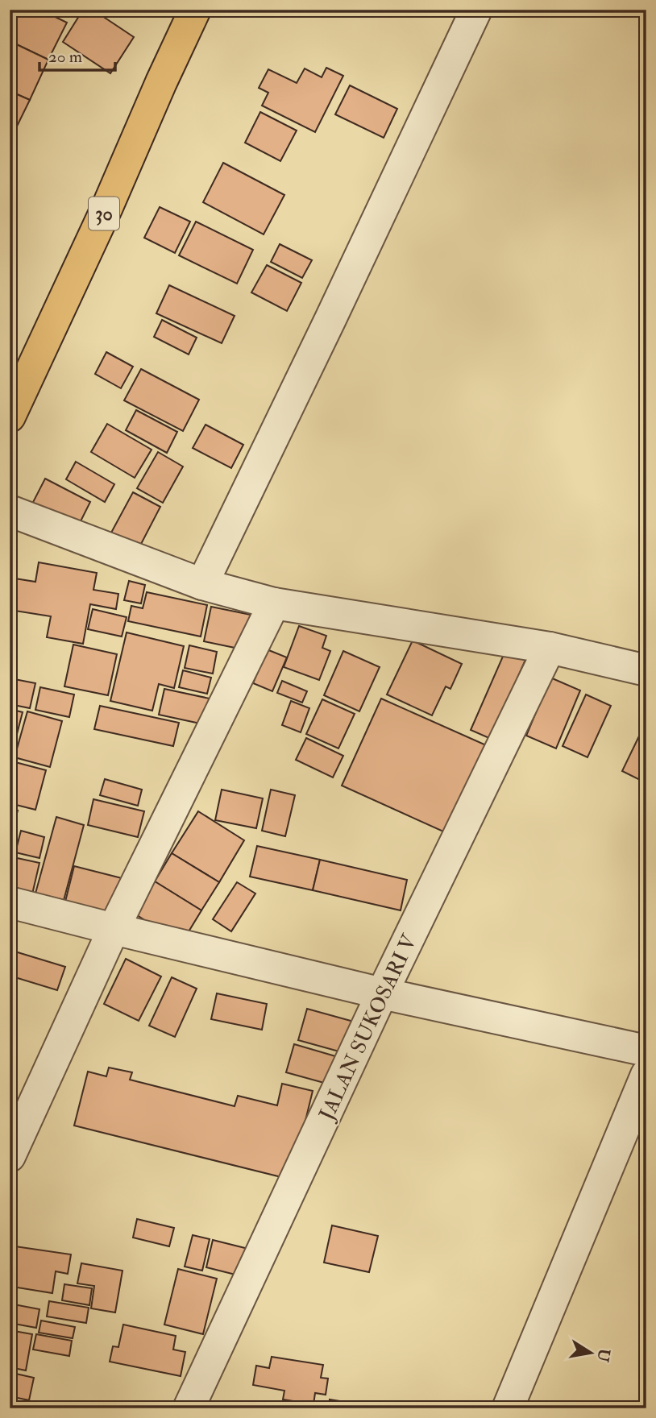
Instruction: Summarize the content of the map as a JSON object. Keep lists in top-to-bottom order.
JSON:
{
  "streets": {
    "highway": ["30"],
    "street": ["JALAN SUKOSARI V"]
  },
  "scale_bar": "20 m",
  "north": "right"
}
